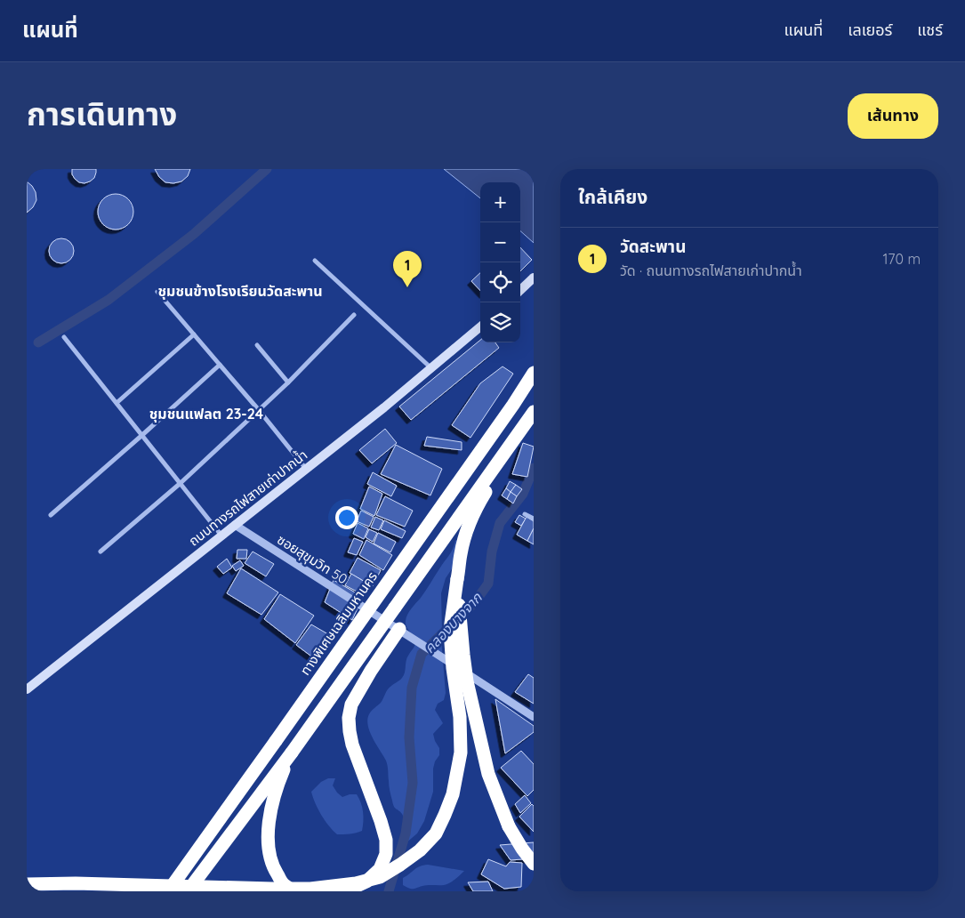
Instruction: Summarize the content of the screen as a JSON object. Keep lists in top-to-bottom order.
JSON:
{
  "streets": {
    "highway": ["ทางพิเศษเฉลิมมหานคร"],
    "main road": ["ถนนทางรถไฟสายเก่าปากน้ำ"],
    "street": ["ซอยสุขุมวิท 50"]
  },
  "crossings": [
    ["ถนนทางรถไฟสายเก่าปากน้ำ", "ซอยสุขุมวิท 50"]
  ],
  "districts": ["ชุมชนข้างโรงเรียนวัดสะพาน", "ชุมชนแฟลต 23-24"],
  "water": ["คลองบางจาก"],
  "page": {
    "header": "แผนที่",
    "nav": ["แผนที่", "เลเยอร์", "แชร์"],
    "title": "การเดินทาง",
    "buttons": "เส้นทาง",
    "heading": "ใกล้เคียง",
    "map_buttons": ["+", "−"],
    "list": [
      {
        "mark": "1",
        "name": "วัดสะพาน",
        "note": "วัด · ถนนทางรถไฟสายเก่าปากน้ำ",
        "value": "170 m"
      }
    ],
    "pins": "1"
  }
}
